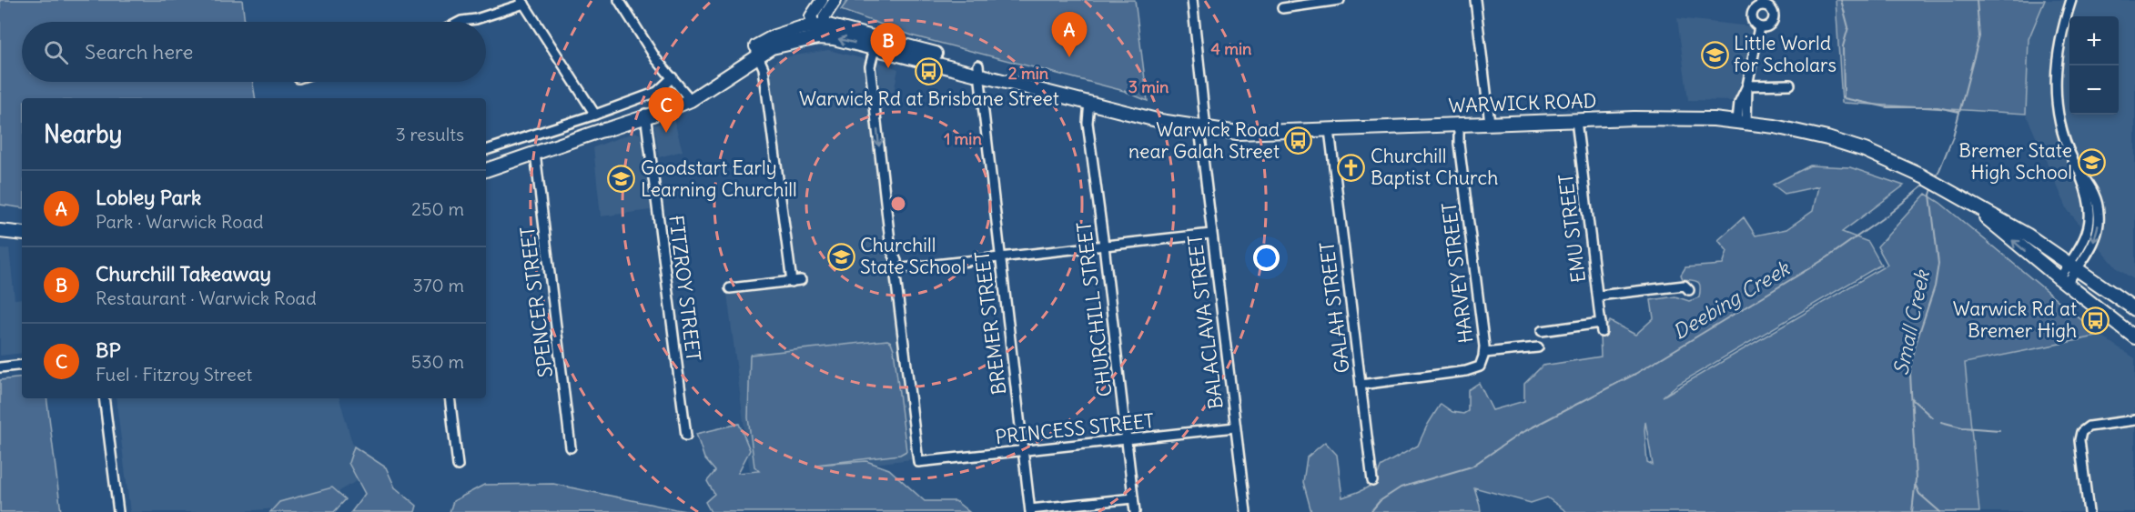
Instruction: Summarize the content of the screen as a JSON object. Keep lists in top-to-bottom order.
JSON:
{
  "streets": {
    "main road": ["WARWICK ROAD"],
    "street": [
      "EMU STREET",
      "HARVEY STREET",
      "FITZROY STREET",
      "SPENCER STREET",
      "GALAH STREET",
      "CHURCHILL STREET",
      "BALACLAVA STREET",
      "BREMER STREET",
      "PRINCESS STREET"
    ]
  },
  "crossings": [
    ["WARWICK ROAD", "EMU STREET"],
    ["WARWICK ROAD", "HARVEY STREET"],
    ["WARWICK ROAD", "FITZROY STREET"],
    ["WARWICK ROAD", "SPENCER STREET"],
    ["WARWICK ROAD", "GALAH STREET"],
    ["WARWICK ROAD", "CHURCHILL STREET"],
    ["WARWICK ROAD", "BALACLAVA STREET"],
    ["WARWICK ROAD", "BREMER STREET"],
    ["CHURCHILL STREET", "PRINCESS STREET"],
    ["BALACLAVA STREET", "PRINCESS STREET"],
    ["BREMER STREET", "PRINCESS STREET"]
  ],
  "water": ["Deebing Creek", "Small Creek"],
  "places": {
    "school or university": [
      "Little World for Scholars",
      "Bremer State High School",
      "Goodstart Early Learning Churchill",
      "Churchill State School"
    ],
    "bus stop": ["Warwick Rd at Brisbane Street", "Warwick Road near Galah Street", "Warwick Rd at Bremer High"],
    "church": ["Churchill Baptist Church"]
  },
  "page": {
    "pins": ["A", "B", "C"],
    "map_buttons": ["+", "−"],
    "search": "Search here",
    "heading": ["Nearby", "3 results"],
    "list": [
      {
        "mark": "A",
        "name": "Lobley Park",
        "note": "Park · Warwick Road",
        "value": "250 m"
      },
      {
        "mark": "B",
        "name": "Churchill Takeaway",
        "note": "Restaurant · Warwick Road",
        "value": "370 m"
      },
      {
        "mark": "C",
        "name": "BP",
        "note": "Fuel · Fitzroy Street",
        "value": "530 m"
      }
    ]
  },
  "rings": [
    "4 min",
    "2 min",
    "3 min",
    "1 min"
  ]
}
